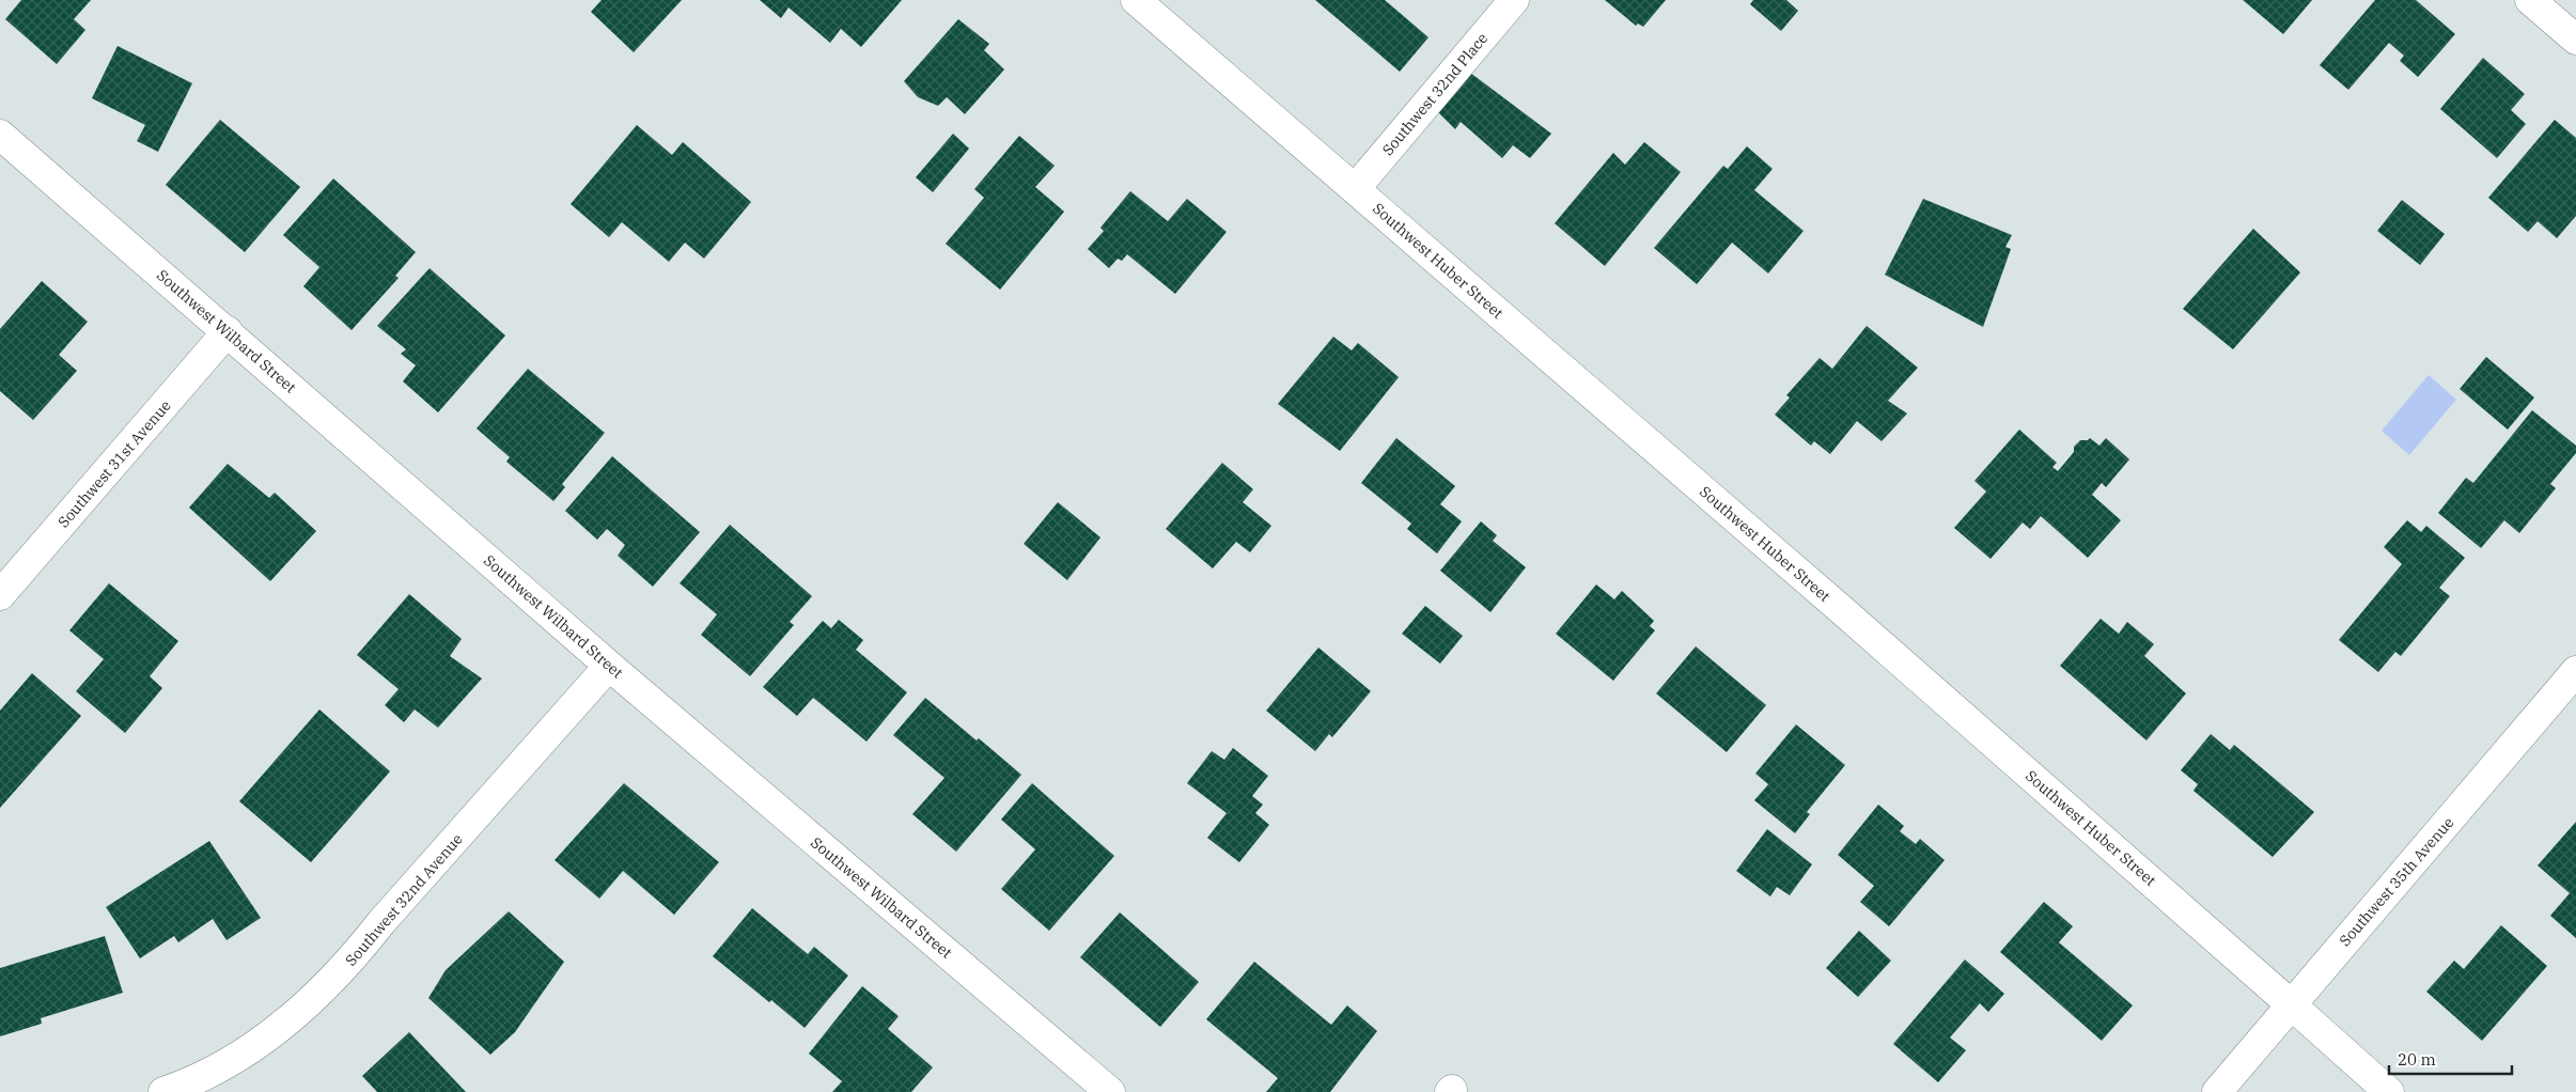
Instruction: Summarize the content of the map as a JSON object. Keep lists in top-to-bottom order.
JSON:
{
  "streets": {
    "street": [
      "Southwest 32nd Place",
      "Southwest Huber Street",
      "Southwest Wilbard Street",
      "Southwest 31st Avenue",
      "Southwest 35th Avenue",
      "Southwest 32nd Avenue"
    ]
  },
  "crossings": [
    ["Southwest 32nd Place", "Southwest Huber Street"],
    ["Southwest Huber Street", "Southwest 35th Avenue"],
    ["Southwest Wilbard Street", "Southwest 31st Avenue"],
    ["Southwest Wilbard Street", "Southwest 32nd Avenue"]
  ],
  "scale_bar": "20 m"
}
